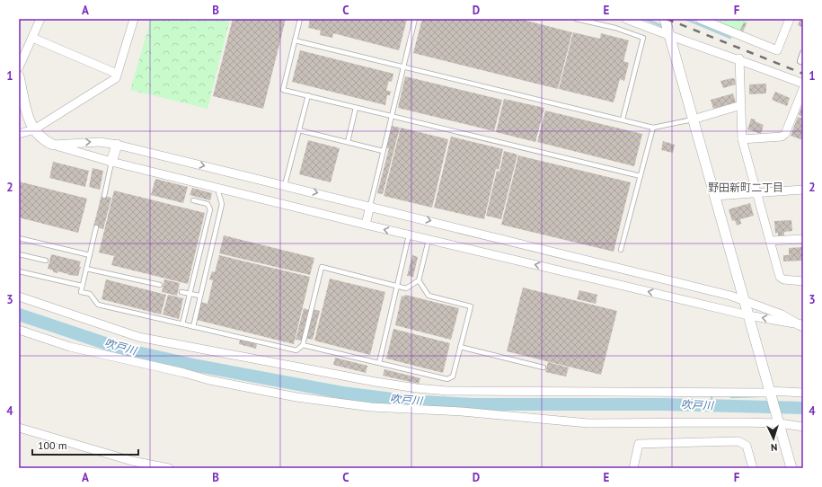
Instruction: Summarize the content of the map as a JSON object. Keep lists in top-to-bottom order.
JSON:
{
  "districts": ["野田新町二丁目"],
  "water": ["吹戸川"],
  "scale_bar": "100 m",
  "north": "bottom",
  "grid": {
    "columns": [
      "A",
      "B",
      "C",
      "D",
      "E",
      "F"
    ],
    "rows": [
      "1",
      "2",
      "3",
      "4"
    ]
  }
}
